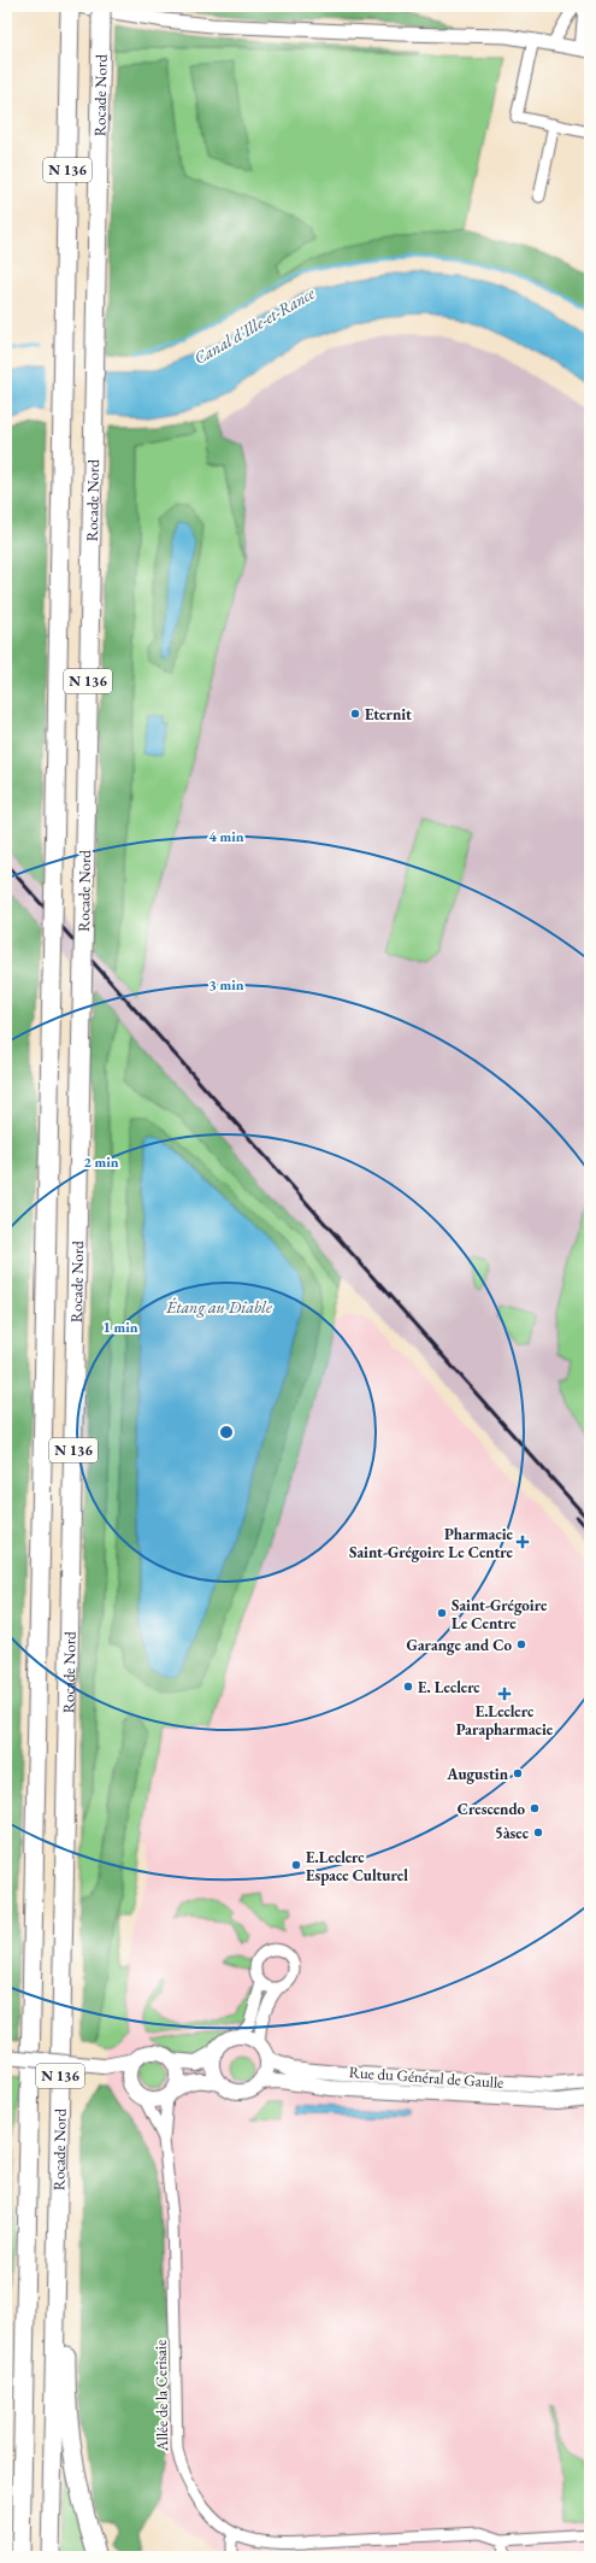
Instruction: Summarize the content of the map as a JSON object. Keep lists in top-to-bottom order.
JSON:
{
  "streets": {
    "highway": ["Rocade Nord", "N 136"],
    "main road": ["Rue du Général de Gaulle"],
    "street": ["Allée de la Cerisaie"]
  },
  "crossings": [
    ["Rue du Général de Gaulle", "Allée de la Cerisaie"]
  ],
  "water": ["Canal d'Ille-et-Rance", "Étang au Diable"],
  "places": {
    "other": [
      "Eternit",
      "Saint-Grégoire Le Centre",
      "Garange and Co",
      "E. Leclerc",
      "Augustin",
      "Crescendo",
      "5àsec",
      "E.Leclerc Espace Culturel"
    ],
    "health": ["Pharmacie Saint-Grégoire Le Centre", "E.Leclerc Parapharmacie"]
  },
  "rings": [
    "4 min",
    "3 min",
    "2 min",
    "1 min"
  ]
}
